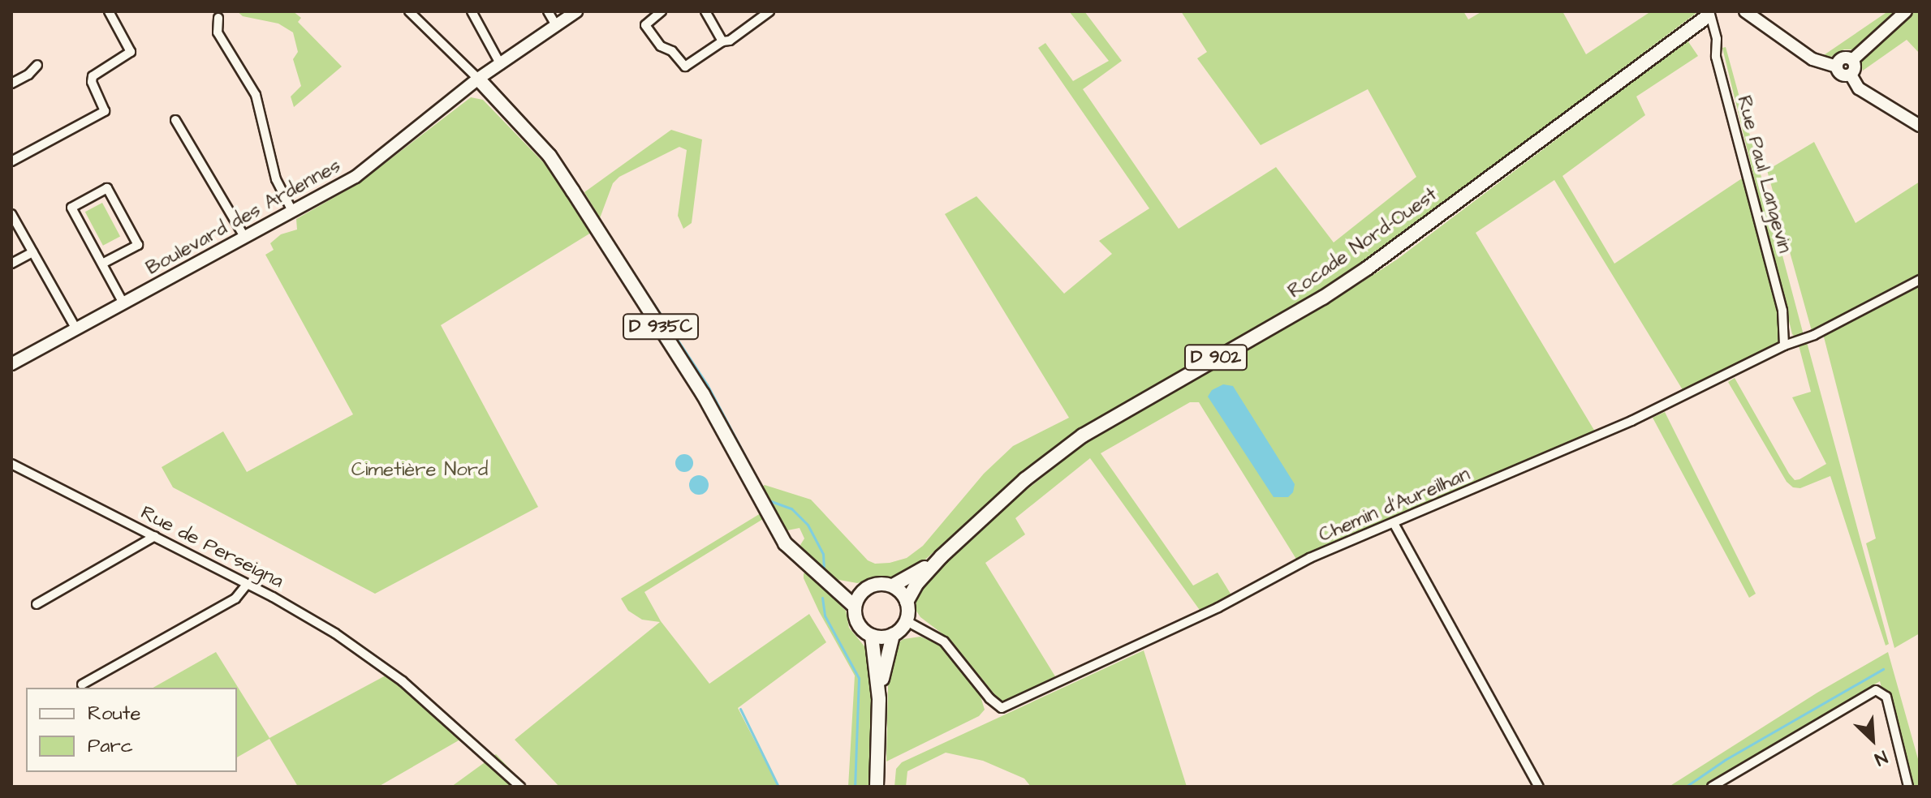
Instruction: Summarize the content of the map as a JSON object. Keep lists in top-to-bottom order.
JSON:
{
  "streets": {
    "main road": [
      "Boulevard des Ardennes",
      "Rocade Nord-Ouest",
      "D 935C",
      "D 902"
    ],
    "street": ["Rue Paul Langevin", "Chemin d'Aureilhan", "Rue de Perseigna"]
  },
  "crossings": [
    ["Rue Paul Langevin", "Rocade Nord-Ouest"],
    ["Rue Paul Langevin", "Chemin d'Aureilhan"],
    ["Boulevard des Ardennes", "D 935C"],
    ["Rocade Nord-Ouest", "D 935C"],
    ["Rocade Nord-Ouest", "Chemin d'Aureilhan"],
    ["D 935C", "Chemin d'Aureilhan"]
  ],
  "parks": ["Cimetière Nord"],
  "legend": ["Route", "Parc"],
  "north": "bottom right"
}
